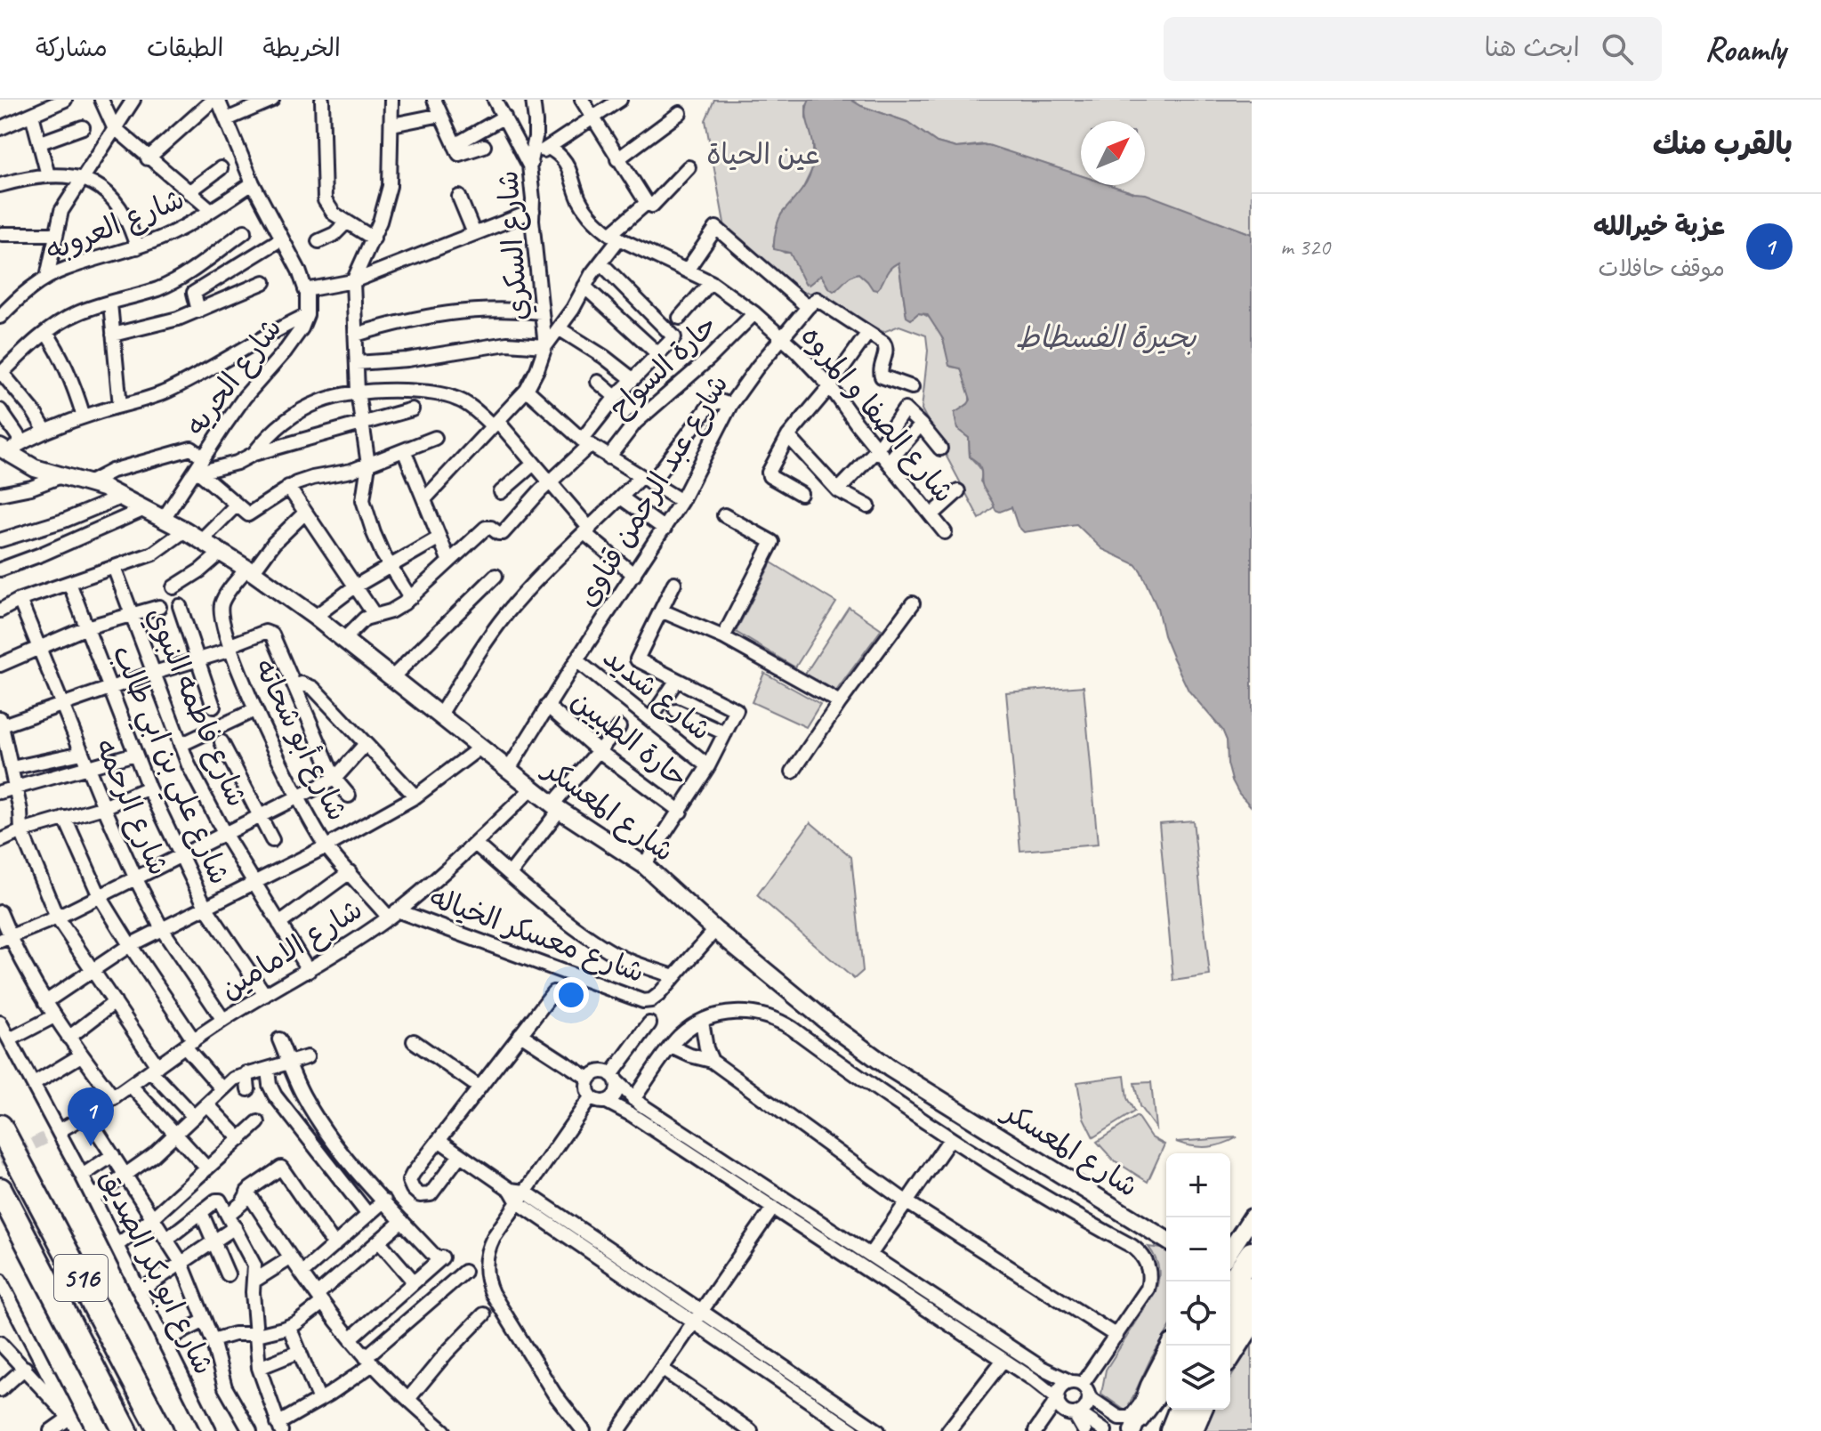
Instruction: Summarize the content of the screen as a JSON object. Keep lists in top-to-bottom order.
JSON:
{
  "streets": {
    "highway": ["516"],
    "street": [
      "شارع العروبه",
      "شارع السكري",
      "حارة السواح",
      "شارع الحريه",
      "شارع الصفا و المروه",
      "شارع عبد الرحمن قناوى",
      "شارع شديد",
      "شارع فاطمه النبوي",
      "حارة الطبيين",
      "شارع أبو شحاته",
      "شارع علي بن ابي طالب",
      "شارع الرحمه",
      "شارع المعسكر",
      "شارع معسكر الخياله",
      "شارع الامامين",
      "شارع ابو بكر الصديق"
    ]
  },
  "crossings": [
    ["شارع العروبه", "شارع الحريه"],
    ["حارة السواح", "شارع الصفا و المروه"],
    ["شارع الحريه", "شارع المعسكر"],
    ["شارع الصفا و المروه", "شارع عبد الرحمن قناوى"],
    ["شارع عبد الرحمن قناوى", "شارع شديد"],
    ["شارع عبد الرحمن قناوى", "حارة الطبيين"],
    ["شارع عبد الرحمن قناوى", "شارع المعسكر"],
    ["شارع فاطمه النبوي", "شارع الامامين"],
    ["شارع أبو شحاته", "شارع المعسكر"],
    ["شارع أبو شحاته", "شارع معسكر الخياله"],
    ["شارع أبو شحاته", "شارع الامامين"],
    ["شارع علي بن ابي طالب", "شارع الامامين"],
    ["شارع الرحمه", "شارع الامامين"],
    ["شارع المعسكر", "شارع معسكر الخياله"],
    ["شارع المعسكر", "شارع الامامين"],
    ["شارع معسكر الخياله", "شارع الامامين"],
    ["شارع الامامين", "شارع ابو بكر الصديق"]
  ],
  "water": ["بحيرة الفسطاط"],
  "parks": ["عين الحياة"],
  "north": "top right",
  "page": {
    "header": "Roamly",
    "search": "ابحث هنا",
    "nav": ["الخريطة", "الطبقات", "مشاركة"],
    "heading": "بالقرب منك",
    "list": [
      {
        "mark": "1",
        "name": "عزبة خيرالله",
        "note": "موقف حافلات",
        "value": "320 m"
      }
    ],
    "pins": "1",
    "map_buttons": ["+", "−"]
  }
}
